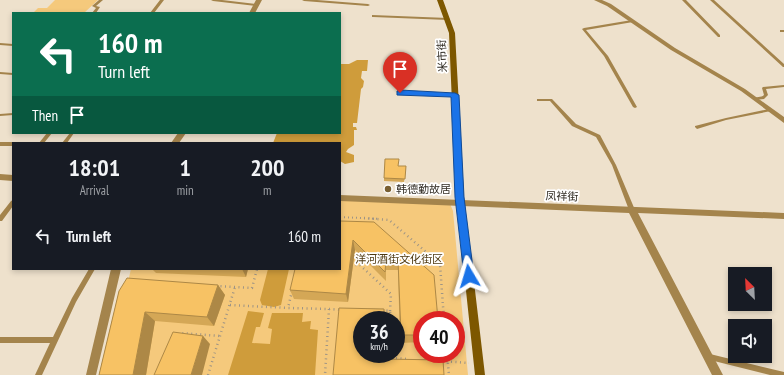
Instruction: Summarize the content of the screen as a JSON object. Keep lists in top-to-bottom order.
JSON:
{
  "streets": {
    "street": ["米市街", "凤祥街"]
  },
  "crossings": [
    ["米市街", "凤祥街"]
  ],
  "parks": ["洋河酒街文化街区"],
  "places": ["韩德勤故居"],
  "north": "top left",
  "page": {
    "turn": ["160 m", "Turn left"],
    "then": "Then",
    "eta": [
      "18:01",
      "Arrival",
      "1",
      "min",
      "200",
      "m"
    ],
    "list": [
      {
        "name": "Turn left",
        "value": "160 m"
      }
    ],
    "speed": "36 km/h",
    "limit": "40"
  }
}
